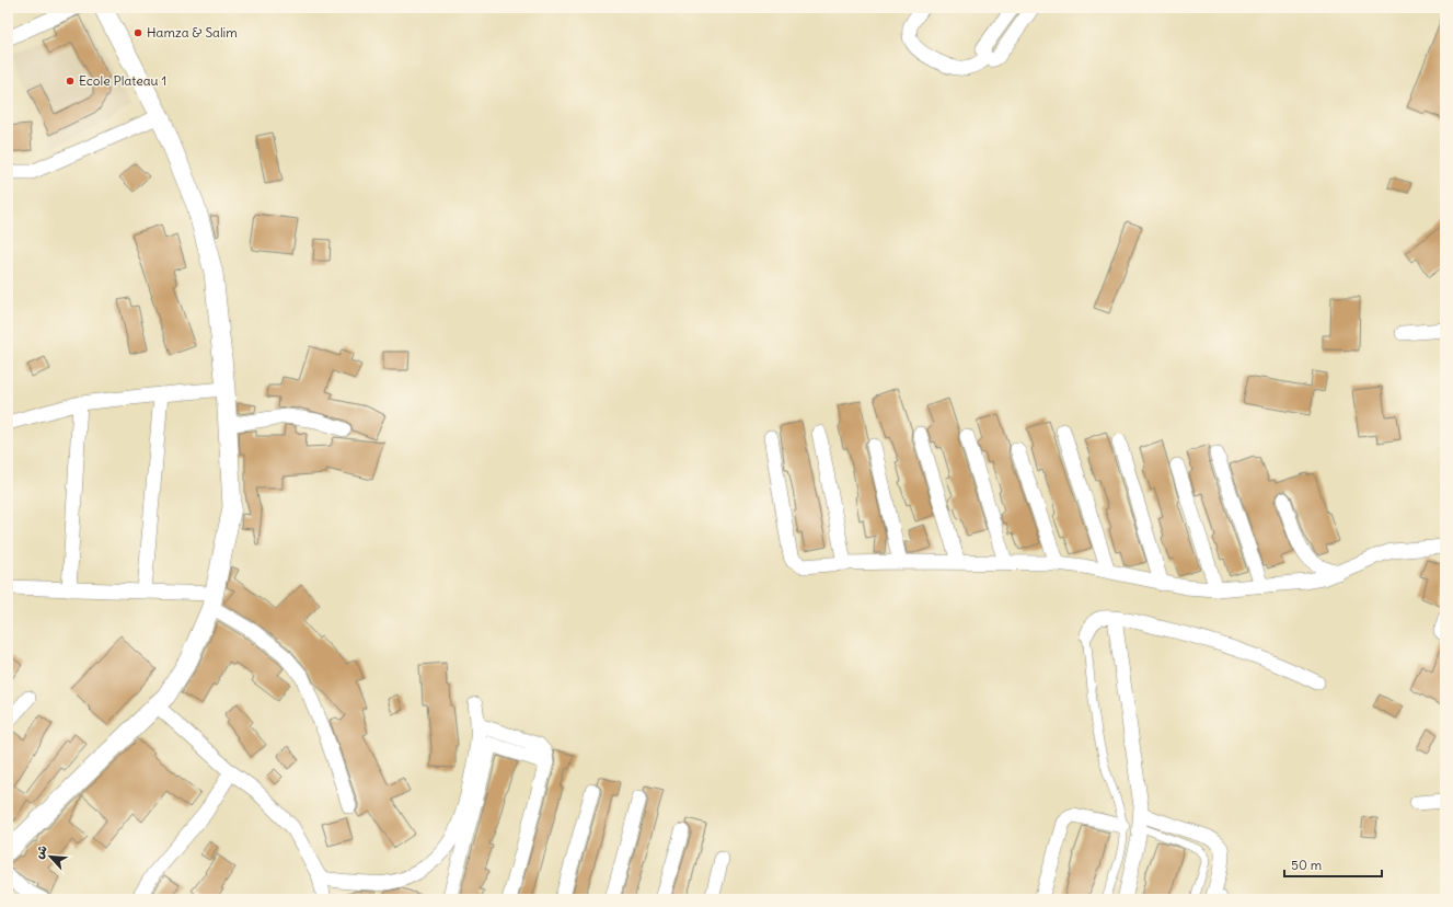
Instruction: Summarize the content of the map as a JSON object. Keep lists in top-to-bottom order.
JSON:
{
  "places": ["Hamza & Salim", "Ecole Plateau 1"],
  "scale_bar": "50 m",
  "north": "top left"
}
